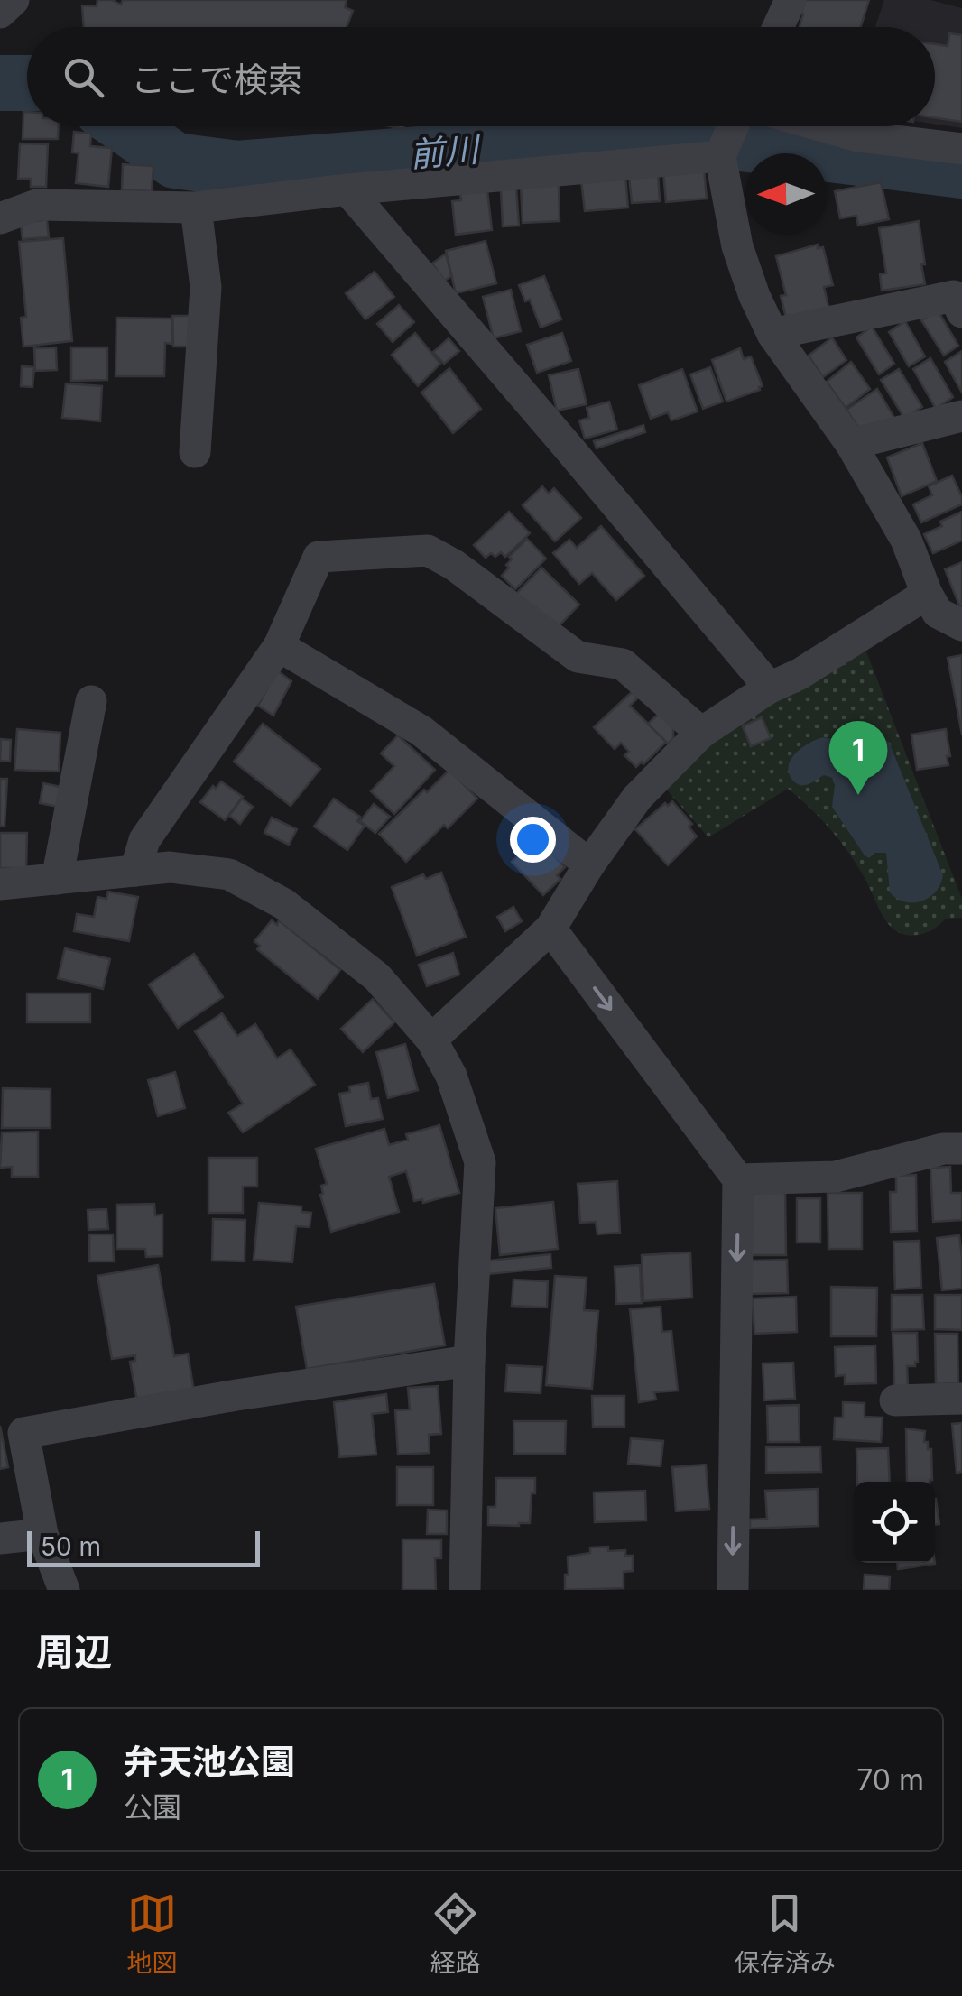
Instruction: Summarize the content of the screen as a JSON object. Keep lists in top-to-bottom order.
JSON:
{
  "water": ["前川"],
  "scale_bar": "50 m",
  "north": "left",
  "page": {
    "search": "ここで検索",
    "pins": "1",
    "scale": "50 m",
    "heading": "周辺",
    "list": [
      {
        "mark": "1",
        "name": "弁天池公園",
        "note": "公園",
        "value": "70 m"
      }
    ],
    "nav": ["地図", "経路", "保存済み"]
  }
}
